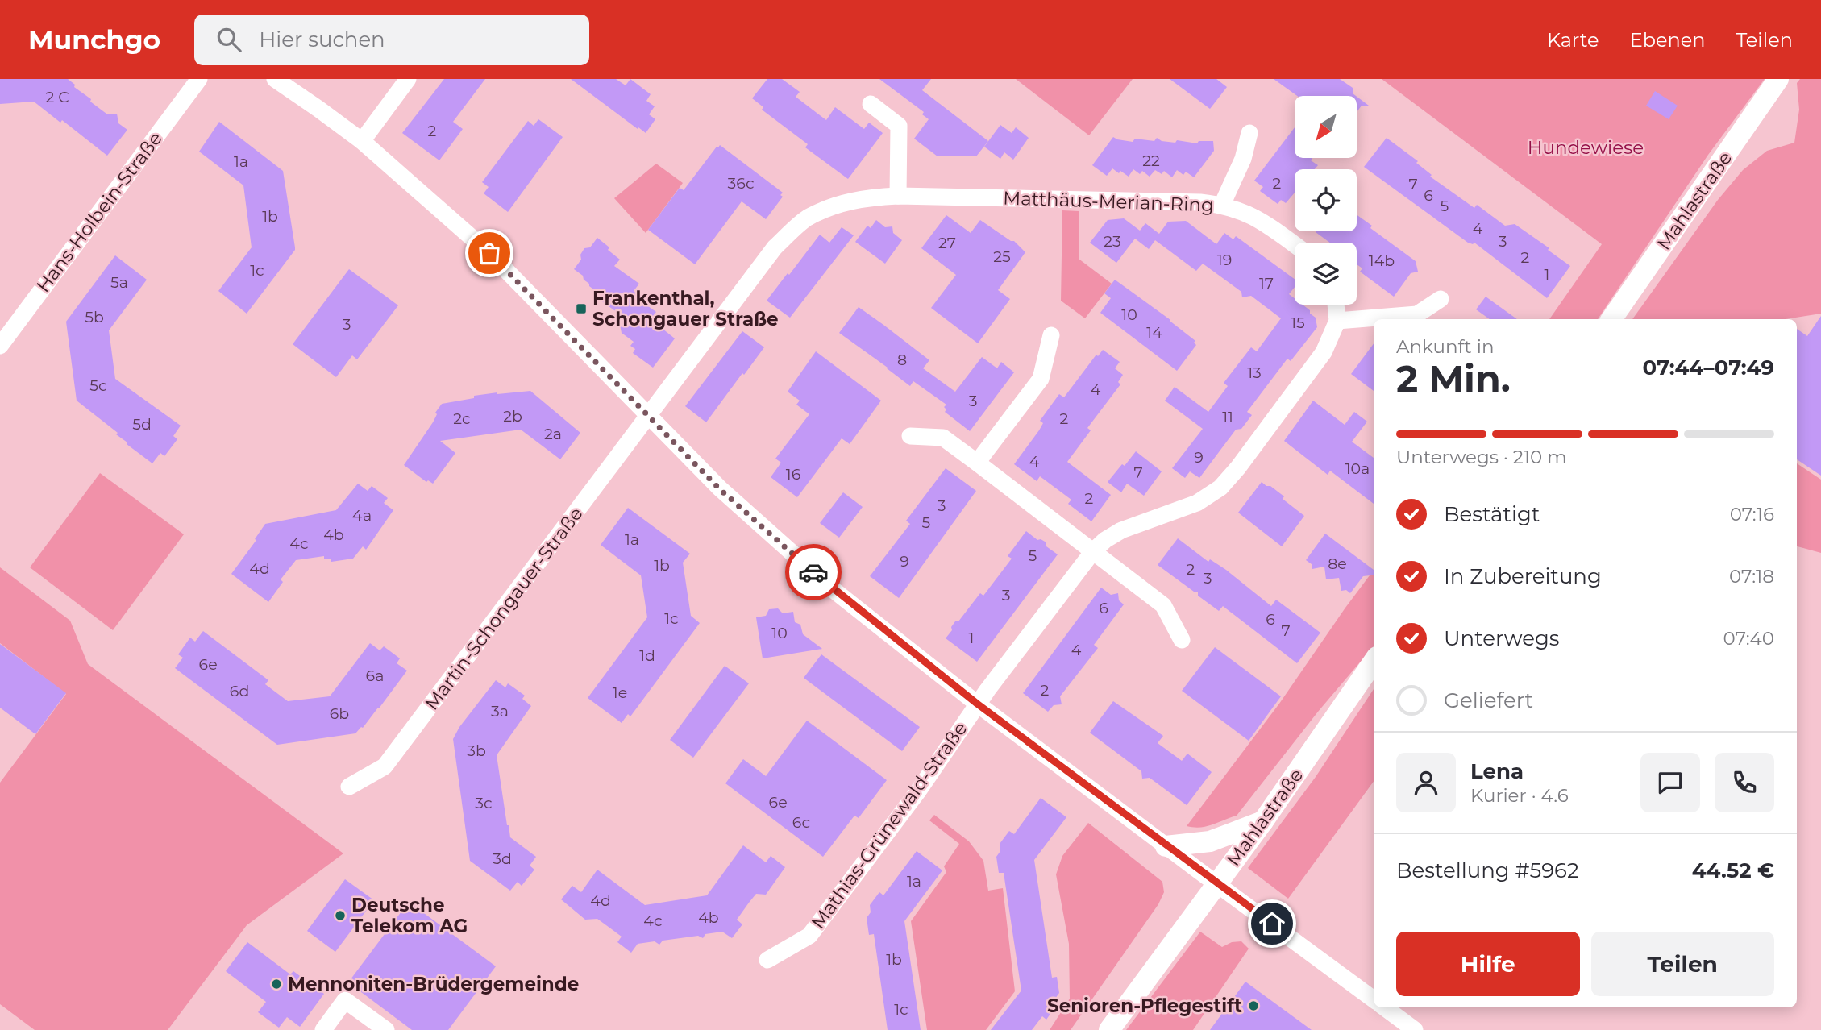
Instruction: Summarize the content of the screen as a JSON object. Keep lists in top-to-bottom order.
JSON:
{
  "streets": {
    "street": [
      "Mahlastraße",
      "Matthäus-Merian-Ring",
      "Hans-Holbein-Straße",
      "Martin-Schongauer-Straße",
      "Mathias-Grünewald-Straße"
    ]
  },
  "crossings": [
    ["Matthäus-Merian-Ring", "Martin-Schongauer-Straße"]
  ],
  "parks": ["Hundewiese"],
  "places": {
    "transit": ["Frankenthal, Schongauer Straße"],
    "other": ["Deutsche Telekom AG", "Mennoniten-Brüdergemeinde", "Senioren-Pflegestift"]
  },
  "house_numbers": [
    "2 C",
    "2",
    "22",
    "1a",
    "36c",
    "2",
    "7",
    "6",
    "5",
    "1b",
    "4",
    "23",
    "3",
    "27",
    "25",
    "2",
    "19",
    "14b",
    "1c",
    "1",
    "5a",
    "17",
    "10",
    "5b",
    "15",
    "3",
    "14",
    "8",
    "13",
    "5c",
    "4",
    "3",
    "2b",
    "11",
    "2c",
    "2",
    "5d",
    "2a",
    "9",
    "4",
    "10a",
    "7",
    "16",
    "2",
    "3",
    "4a",
    "5",
    "4b",
    "1a",
    "4c",
    "5",
    "9",
    "8e",
    "1b",
    "4d",
    "2",
    "3",
    "3",
    "6",
    "1c",
    "6",
    "7",
    "10",
    "1",
    "4",
    "1d",
    "6e",
    "6a",
    "2",
    "6d",
    "1e",
    "3a",
    "6b",
    "3b",
    "6e",
    "3c",
    "6c",
    "3d",
    "1a",
    "4d",
    "4b",
    "4c",
    "1b",
    "1c"
  ],
  "north": "bottom left",
  "page": {
    "header": "Munchgo",
    "search": "Hier suchen",
    "nav": ["Karte", "Ebenen", "Teilen"],
    "heading": ["2 Min.", "Ankunft in", "07:44–07:49"],
    "panel": [
      "Lena",
      "Kurier · 4.6",
      "Bestellung #5962",
      "44.52 €"
    ],
    "bar": "Unterwegs · 210 m",
    "list": [
      ["Bestätigt", "07:16"],
      ["In Zubereitung", "07:18"],
      ["Unterwegs", "07:40"],
      "Geliefert"
    ],
    "buttons": ["Hilfe", "Teilen"]
  }
}
